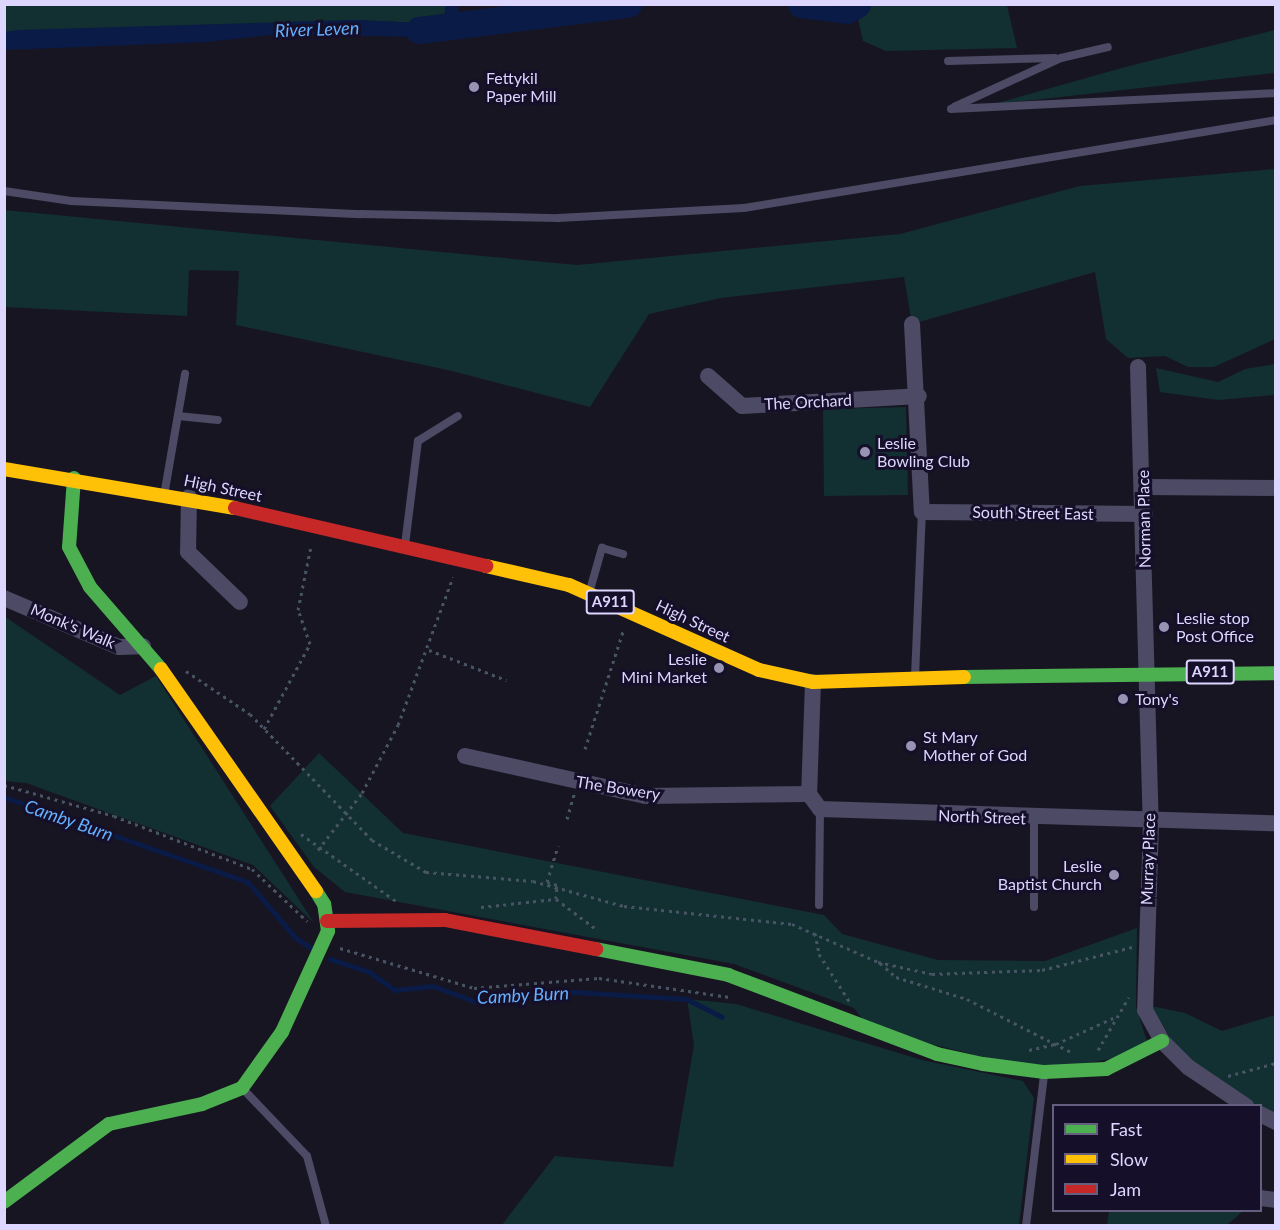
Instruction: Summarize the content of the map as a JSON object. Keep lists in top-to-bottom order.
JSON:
{
  "streets": {
    "street": [
      "The Orchard",
      "High Street",
      "South Street East",
      "Norman Place",
      "A911",
      "Monk's Walk",
      "The Bowery",
      "North Street",
      "Murray Place"
    ]
  },
  "crossings": [
    ["High Street", "Norman Place"],
    ["High Street", "A911"],
    ["High Street", "Murray Place"],
    ["South Street East", "Norman Place"],
    ["Norman Place", "Murray Place"],
    ["North Street", "Murray Place"]
  ],
  "water": ["River Leven", "Camby Burn"],
  "places": [
    "Fettykil Paper Mill",
    "Leslie Bowling Club",
    "Leslie stop Post Office",
    "Leslie Mini Market",
    "Tony's",
    "St Mary Mother of God",
    "Leslie Baptist Church"
  ],
  "legend": ["Fast", "Slow", "Jam"]
}
